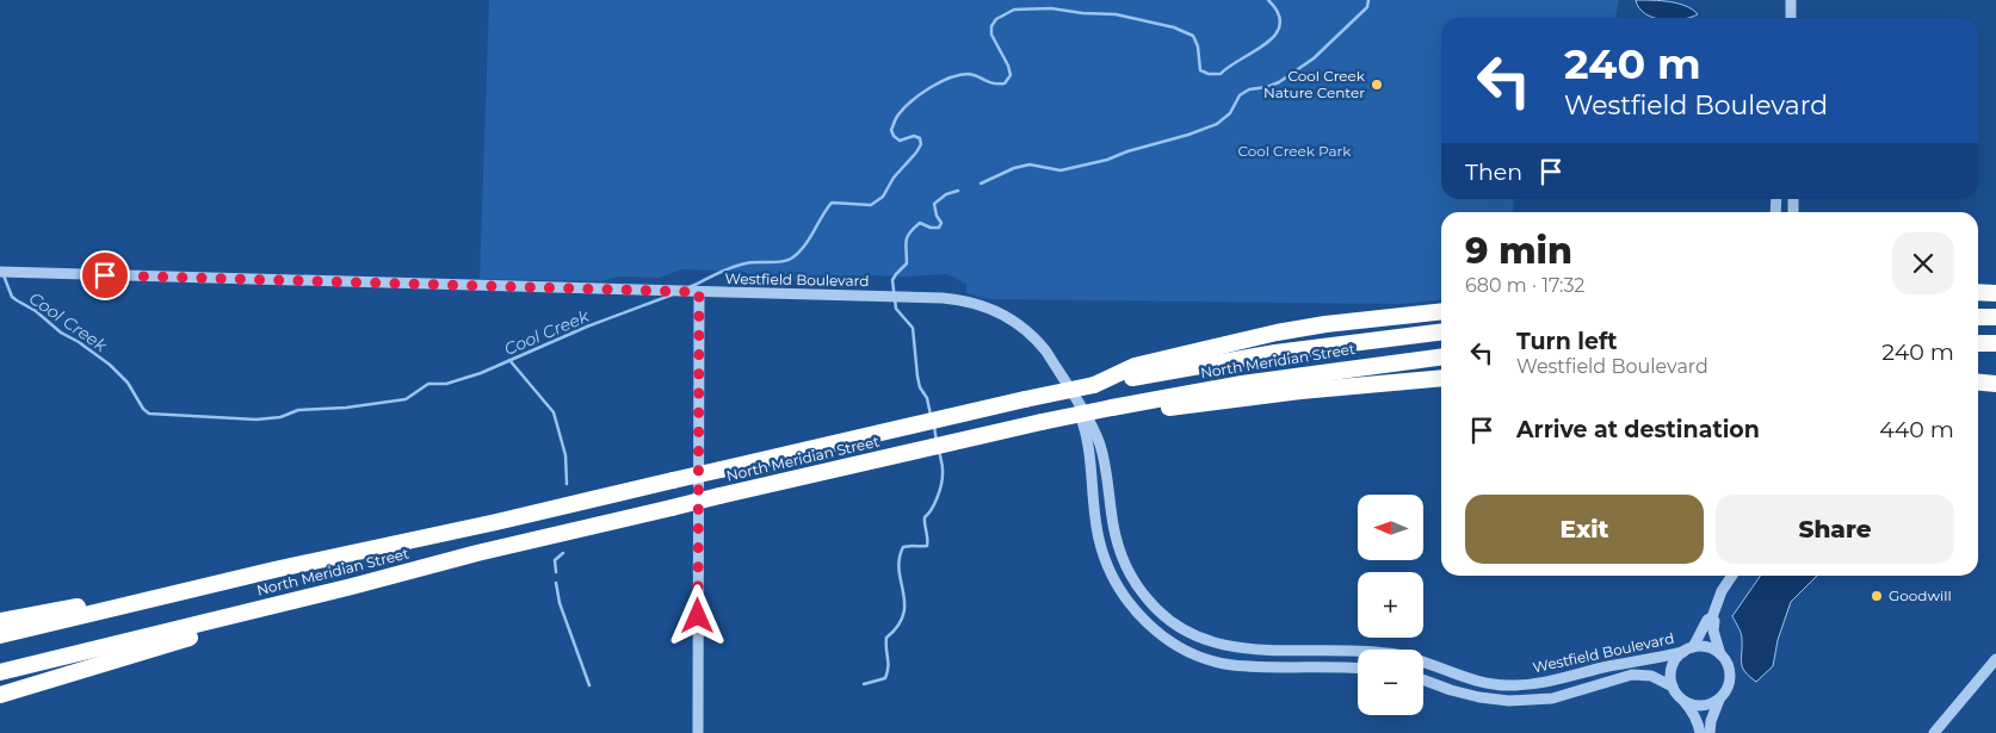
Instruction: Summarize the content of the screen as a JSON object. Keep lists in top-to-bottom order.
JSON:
{
  "streets": {
    "highway": ["North Meridian Street"],
    "street": ["Westfield Boulevard"]
  },
  "water": ["Cool Creek"],
  "parks": ["Cool Creek Park"],
  "places": ["Cool Creek Nature Center", "Goodwill"],
  "north": "left",
  "page": {
    "turn": ["240 m", "Westfield Boulevard"],
    "then": "Then",
    "heading": ["9 min", "680 m · 17:32"],
    "list": [
      {
        "name": "Turn left",
        "note": "Westfield Boulevard",
        "value": "240 m"
      },
      {
        "name": "Arrive at destination",
        "value": "440 m"
      }
    ],
    "buttons": ["Exit", "Share"],
    "map_buttons": ["+", "−"]
  }
}
